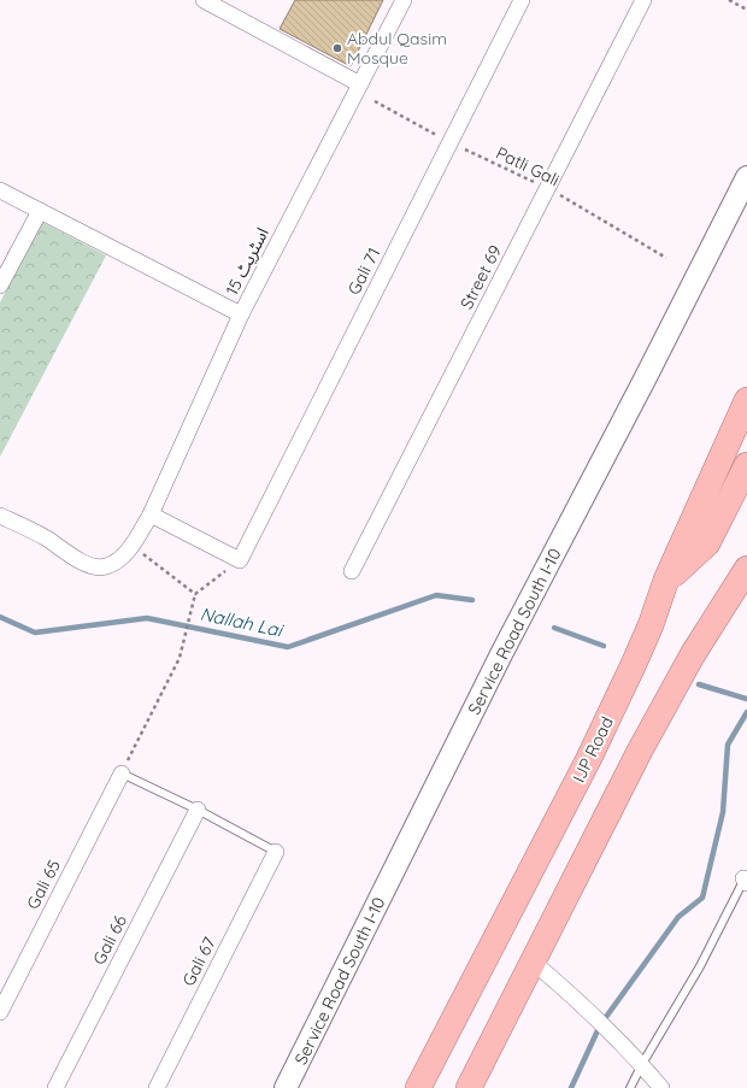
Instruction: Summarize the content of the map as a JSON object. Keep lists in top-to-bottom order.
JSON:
{
  "streets": {
    "highway": ["IJP Road"],
    "main road": ["Service Road South I-10"],
    "street": [
      "اسٹریٹ 15",
      "Gali 71",
      "Street 69",
      "Gali 65",
      "Gali 66",
      "Gali 67"
    ],
    "path": ["Patli Gali"]
  },
  "crossings": [
    ["Patli Gali", "Gali 71"],
    ["Patli Gali", "Street 69"]
  ],
  "water": ["Nallah Lai"],
  "places": ["Abdul Qasim Mosque"]
}
